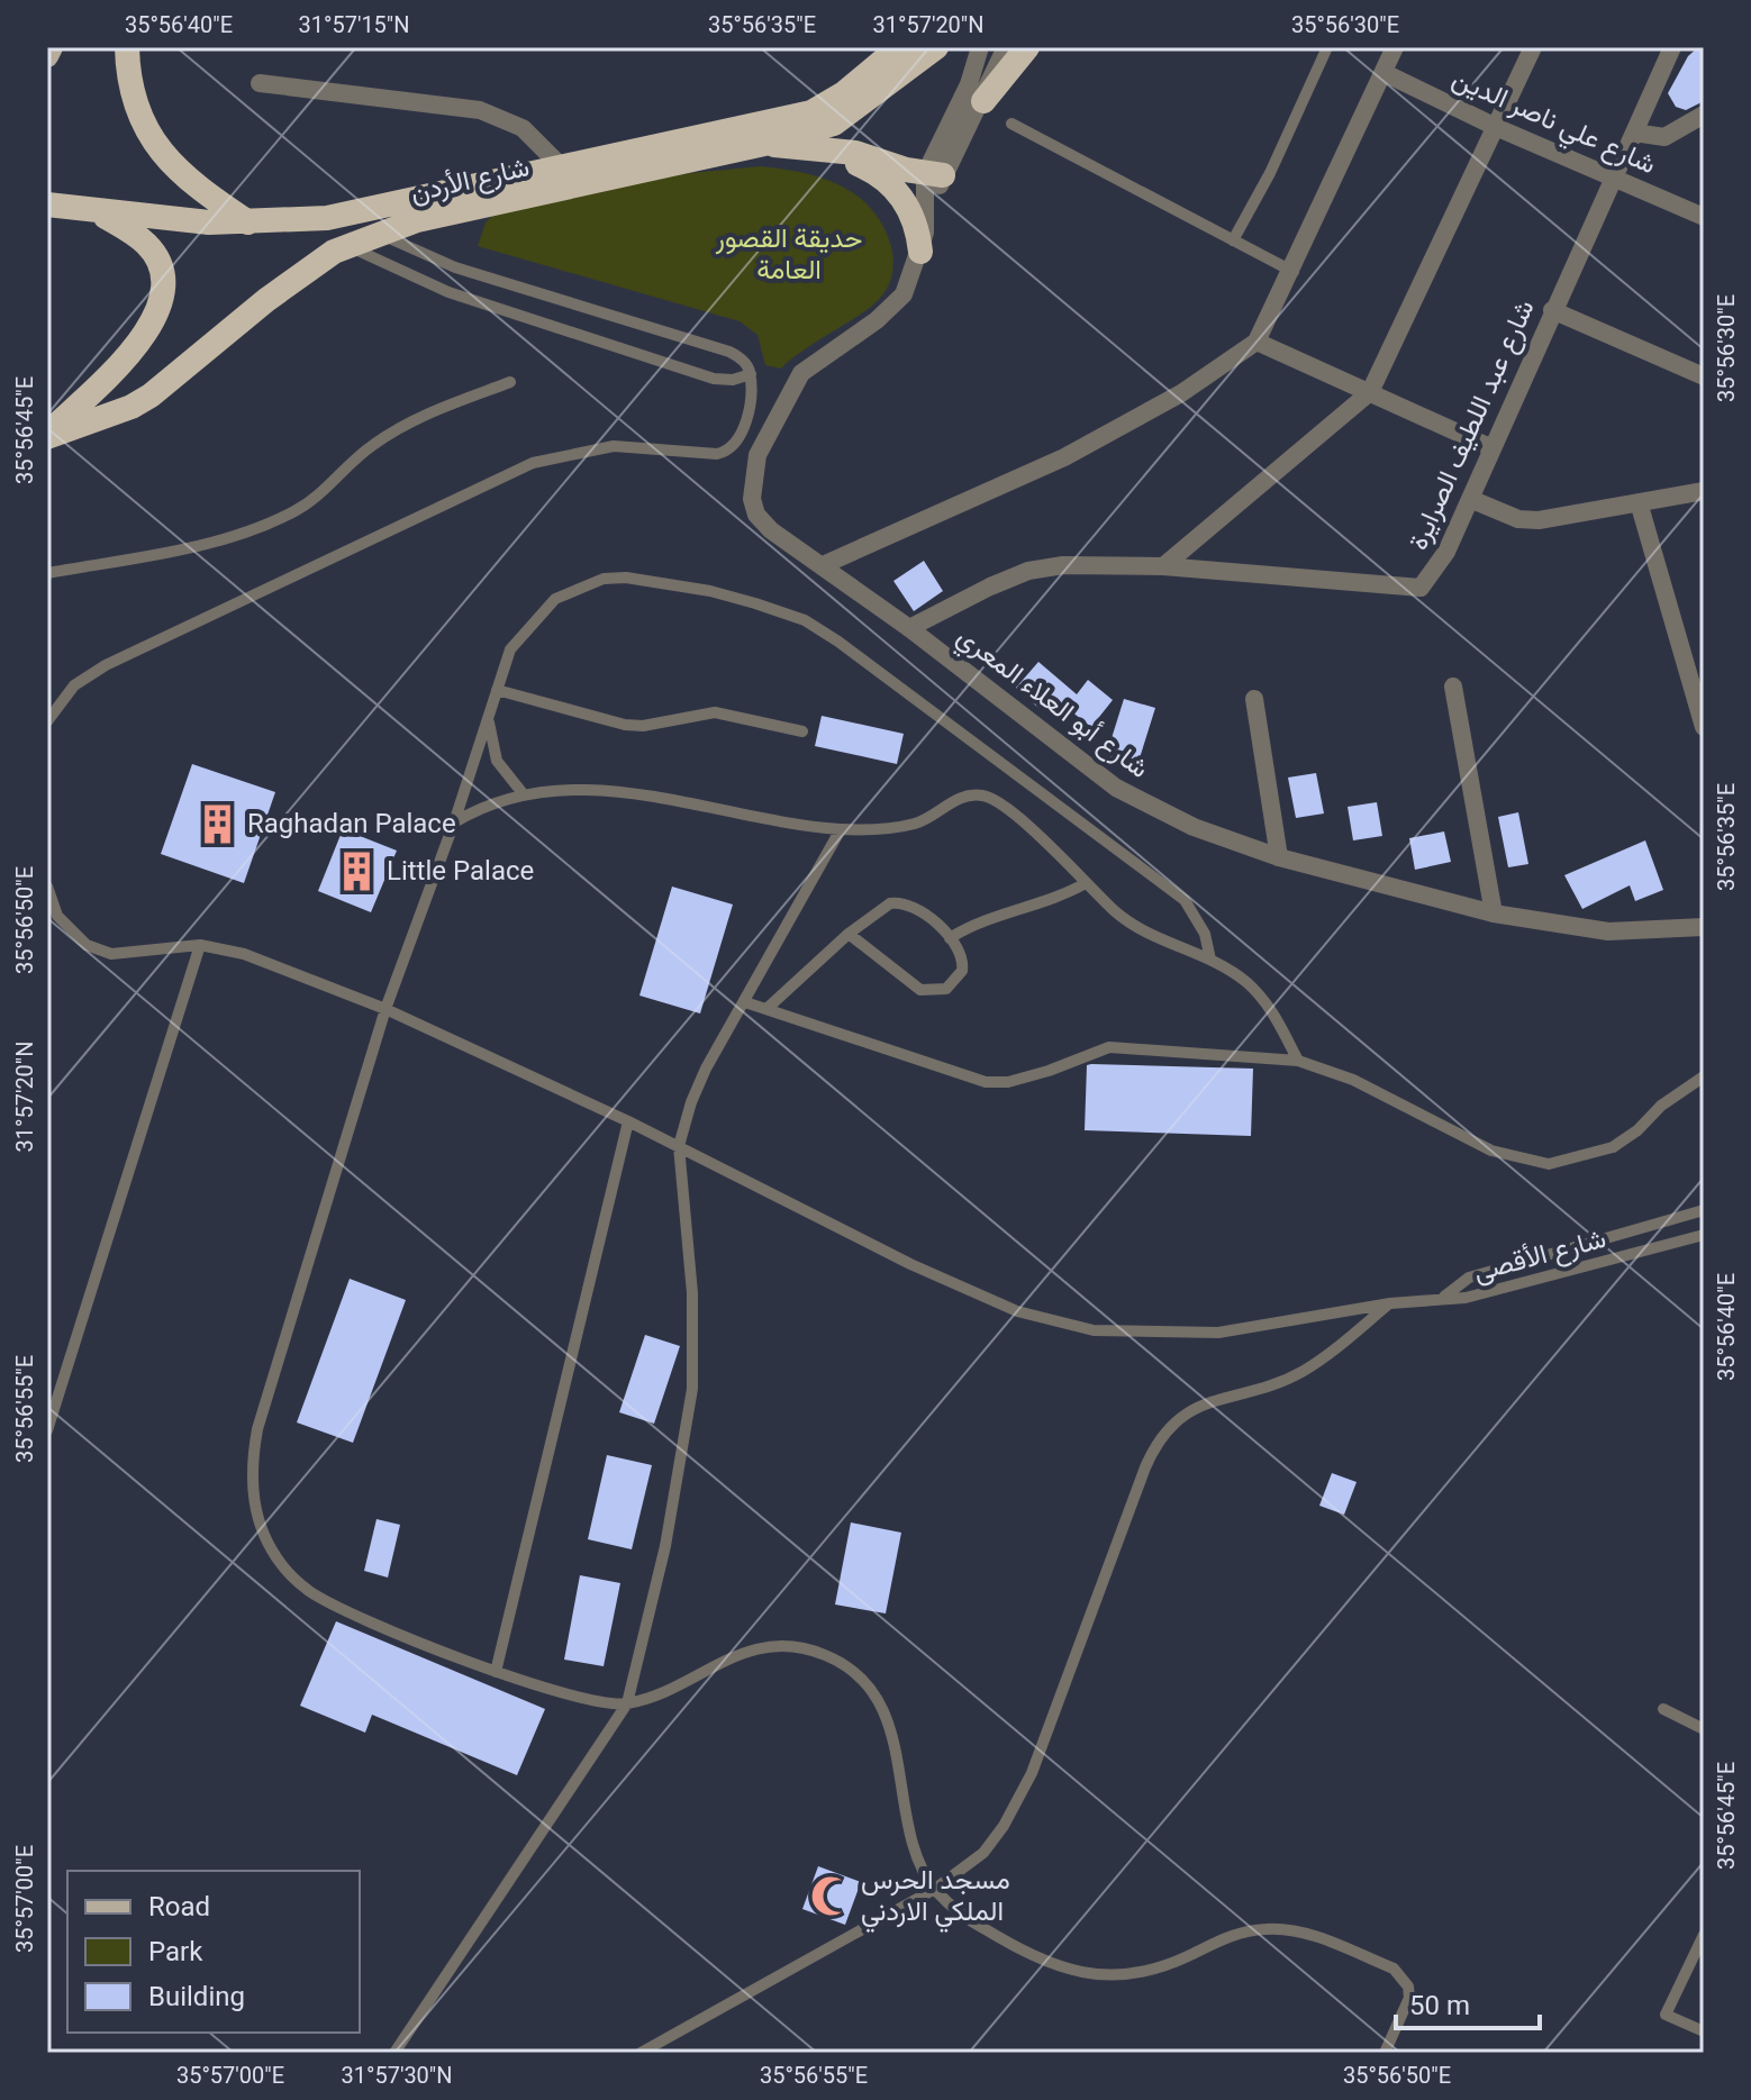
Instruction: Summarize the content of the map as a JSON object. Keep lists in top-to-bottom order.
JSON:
{
  "streets": {
    "highway": ["شارع الأردن"],
    "street": ["شارع علي ناصر الدين", "شارع عبد اللطيف الصرايرة", "شارع أبو العلاء المعري"],
    "lane": ["شارع الأقصى"]
  },
  "crossings": [
    ["شارع علي ناصر الدين", "شارع عبد اللطيف الصرايرة"],
    ["شارع عبد اللطيف الصرايرة", "شارع أبو العلاء المعري"]
  ],
  "parks": ["حديقة القصور العامة"],
  "places": {
    "building": ["Raghadan Palace", "Little Palace"],
    "mosque": ["مسجد الحرس الملكي الاردني"]
  },
  "legend": ["Road", "Park", "Building"],
  "scale_bar": "50 m",
  "coordinates": [
    "35°56'40\"E",
    "31°57'15\"N",
    "35°56'35\"E",
    "31°57'20\"N",
    "35°56'30\"E",
    "35°56'45\"E",
    "35°56'50\"E",
    "35°56'55\"E",
    "35°57'00\"E",
    "31°57'30\"N"
  ]
}
